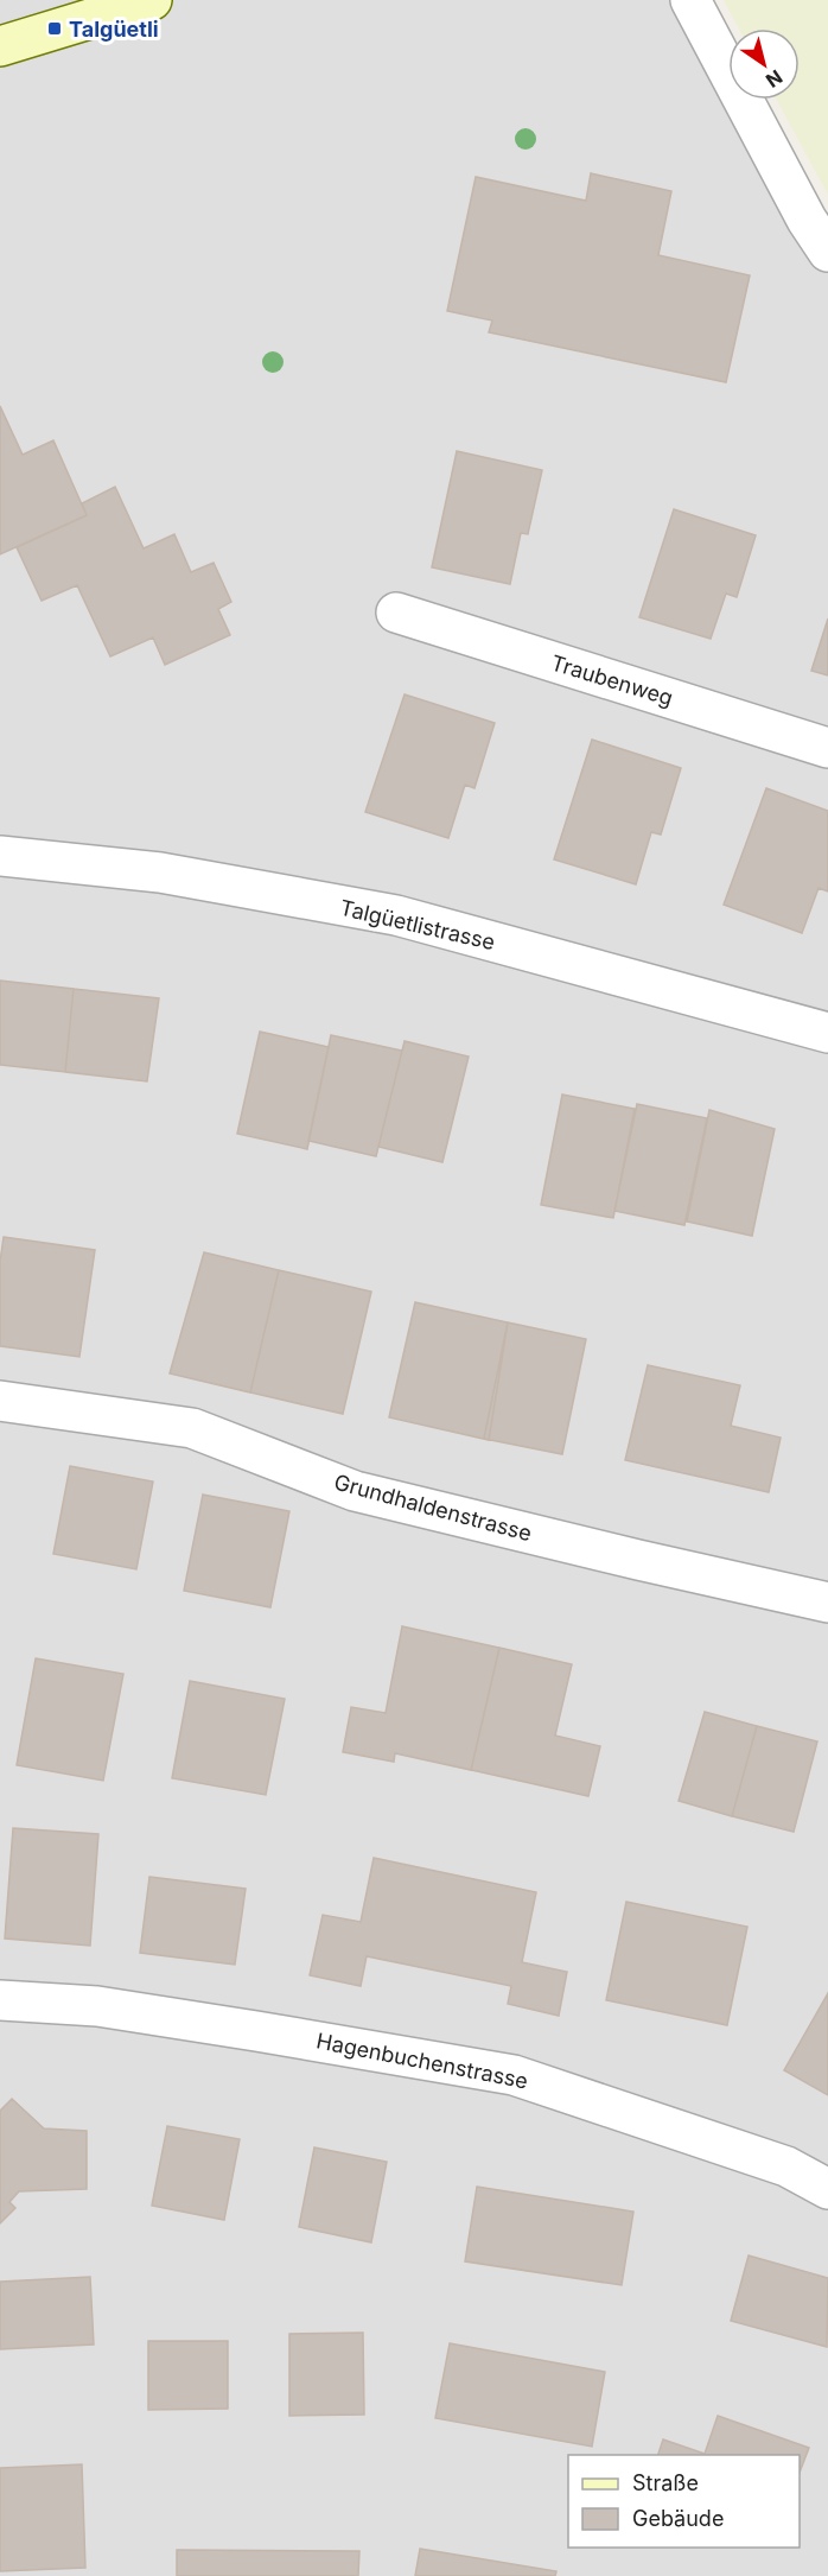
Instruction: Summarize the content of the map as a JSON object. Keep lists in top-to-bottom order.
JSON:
{
  "streets": {
    "street": [
      "Traubenweg",
      "Talgüetlistrasse",
      "Grundhaldenstrasse",
      "Hagenbuchenstrasse"
    ]
  },
  "places": {
    "transit": ["Talgüetli"]
  },
  "legend": ["Straße", "Gebäude"],
  "north": "bottom right"
}
